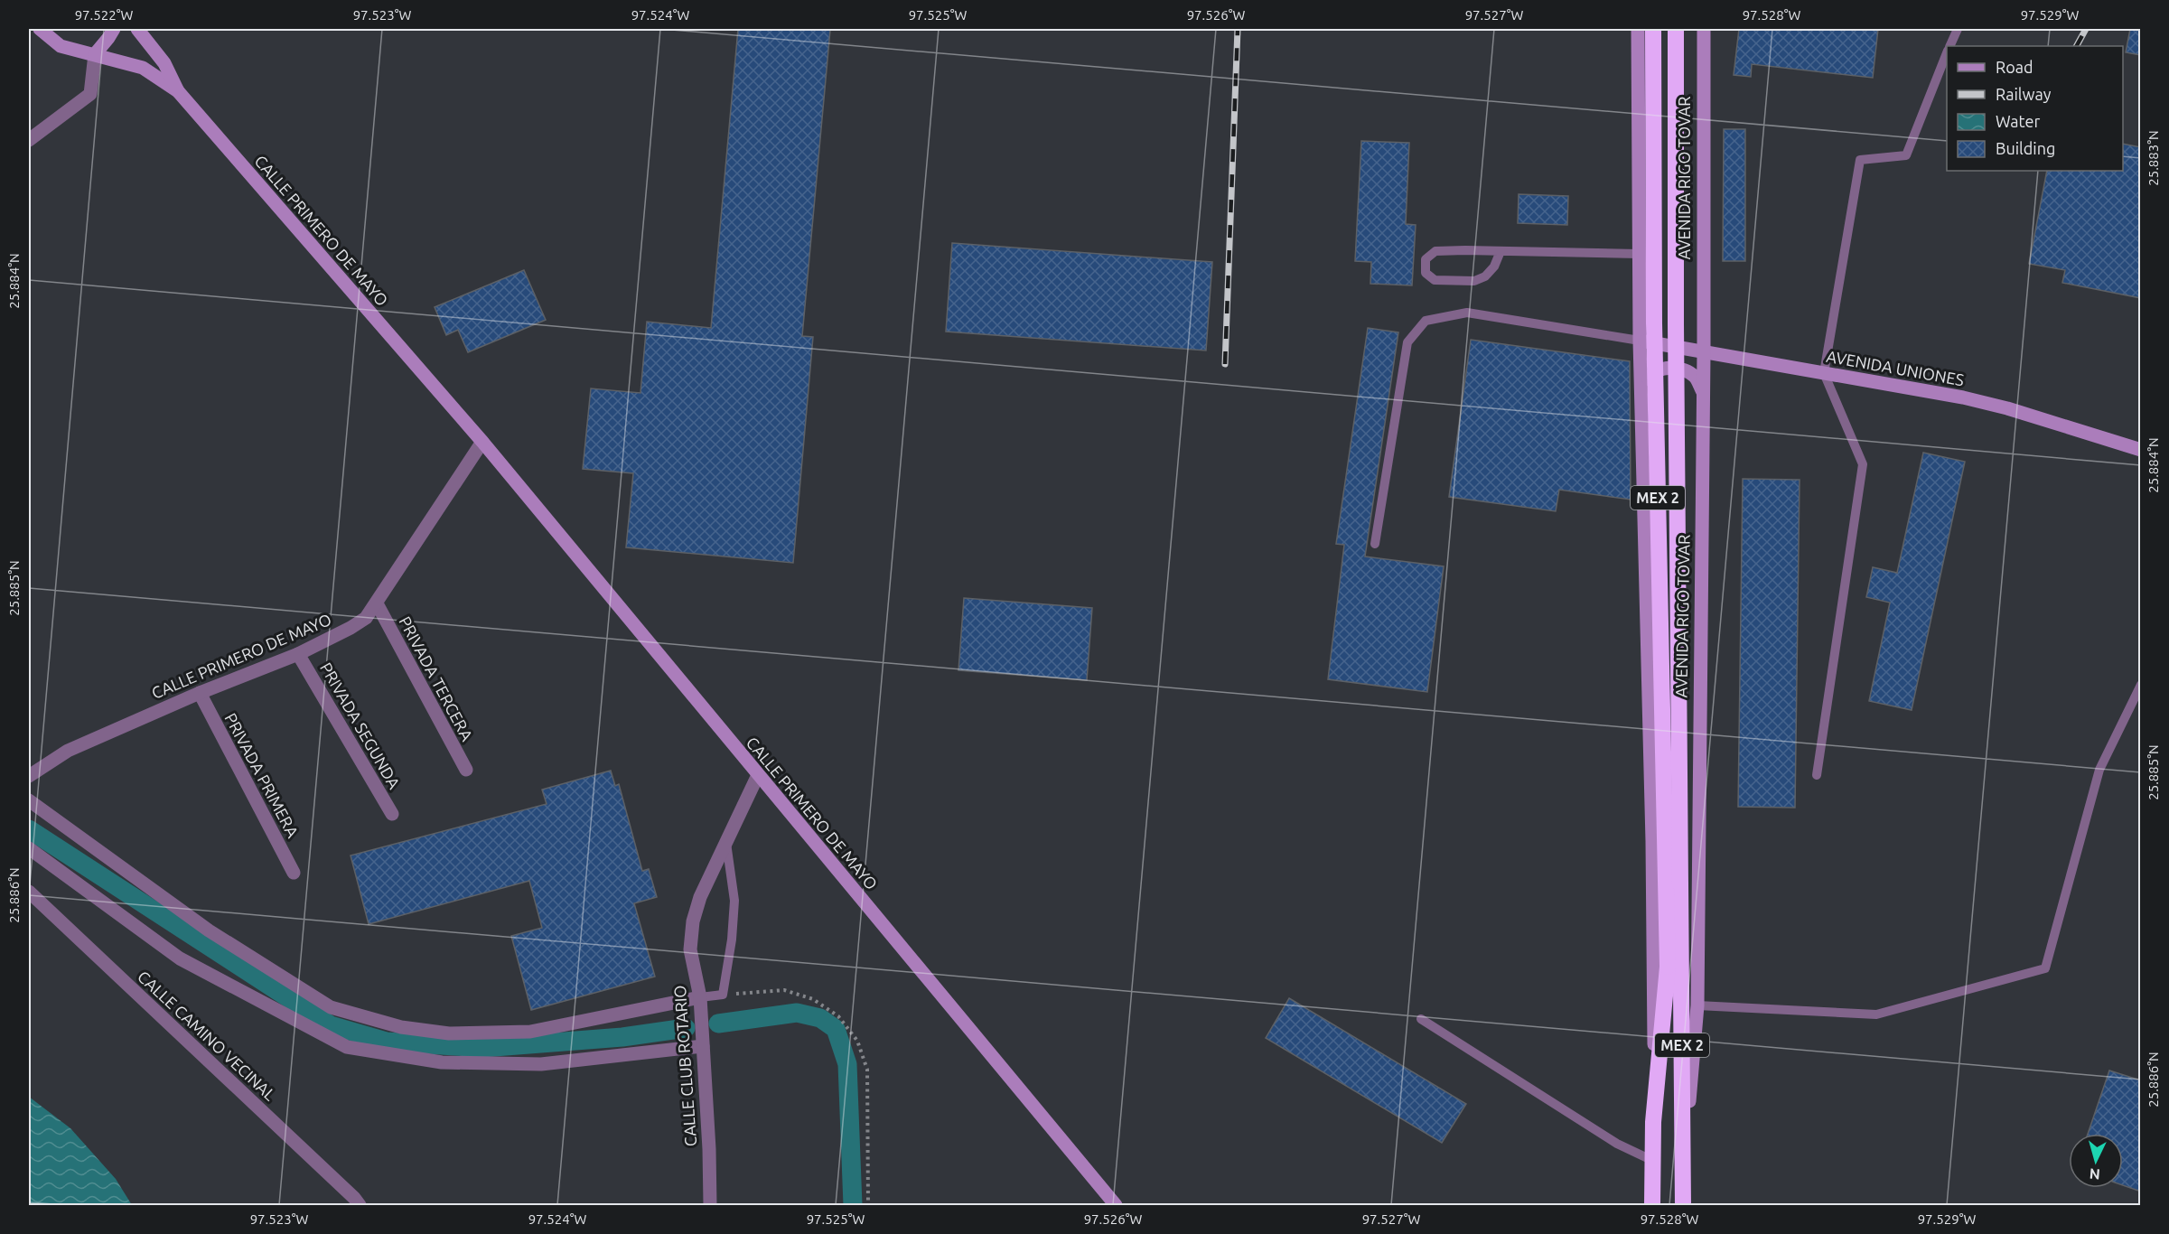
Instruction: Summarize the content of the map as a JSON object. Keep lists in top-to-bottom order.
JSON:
{
  "streets": {
    "highway": ["AVENIDA RIGO TOVAR", "MEX 2"],
    "street": [
      "CALLE PRIMERO DE MAYO",
      "AVENIDA UNIONES",
      "PRIVADA TERCERA",
      "PRIVADA SEGUNDA",
      "PRIVADA PRIMERA",
      "CALLE CAMINO VECINAL",
      "CALLE CLUB ROTARIO"
    ]
  },
  "crossings": [
    ["AVENIDA RIGO TOVAR", "AVENIDA UNIONES"],
    ["CALLE PRIMERO DE MAYO", "PRIVADA TERCERA"],
    ["CALLE PRIMERO DE MAYO", "PRIVADA SEGUNDA"],
    ["CALLE PRIMERO DE MAYO", "PRIVADA PRIMERA"],
    ["CALLE PRIMERO DE MAYO", "CALLE CLUB ROTARIO"]
  ],
  "legend": [
    "Road",
    "Railway",
    "Water",
    "Building"
  ],
  "north": "bottom",
  "coordinates": [
    "97.522°W",
    "97.523°W",
    "97.524°W",
    "97.525°W",
    "97.526°W",
    "97.527°W",
    "97.528°W",
    "97.529°W",
    "25.883°N",
    "25.884°N",
    "25.885°N",
    "25.886°N"
  ]
}
